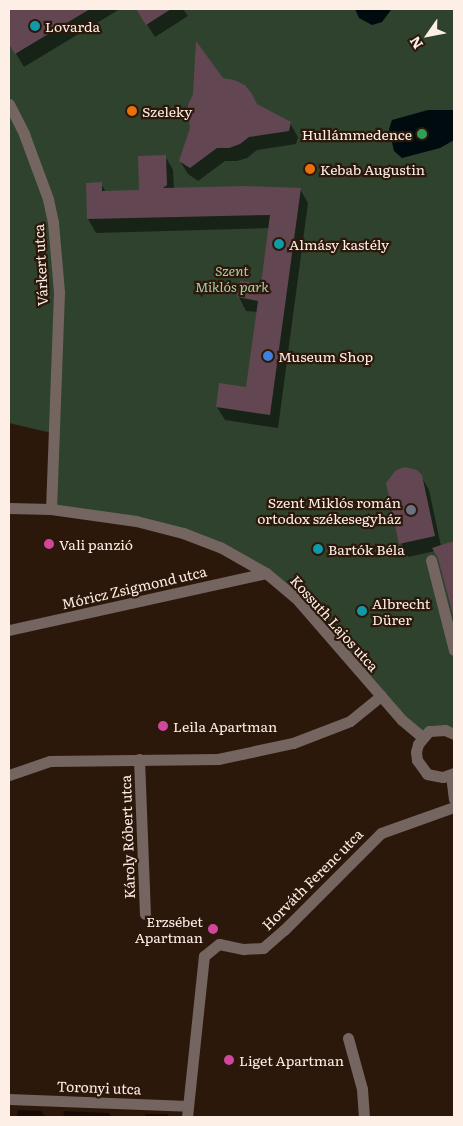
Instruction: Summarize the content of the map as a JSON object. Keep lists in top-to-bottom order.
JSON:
{
  "streets": {
    "street": [
      "Várkert utca",
      "Móricz Zsigmond utca",
      "Kossuth Lajos utca",
      "Károly Róbert utca",
      "Horváth Ferenc utca",
      "Toronyi utca"
    ]
  },
  "crossings": [
    ["Várkert utca", "Kossuth Lajos utca"],
    ["Móricz Zsigmond utca", "Kossuth Lajos utca"],
    ["Kossuth Lajos utca", "Károly Róbert utca"],
    ["Horváth Ferenc utca", "Toronyi utca"]
  ],
  "parks": ["Szent Miklós park"],
  "places": [
    "Lovarda",
    "Szeleky",
    "Hullámmedence",
    "Kebab Augustin",
    "Almásy kastély",
    "Museum Shop",
    "Szent Miklós román ortodox székesegyház",
    "Vali panzió",
    "Bartók Béla",
    "Albrecht Dürer",
    "Leila Apartman",
    "Erzsébet Apartman",
    "Liget Apartman"
  ],
  "north": "bottom left"
}
